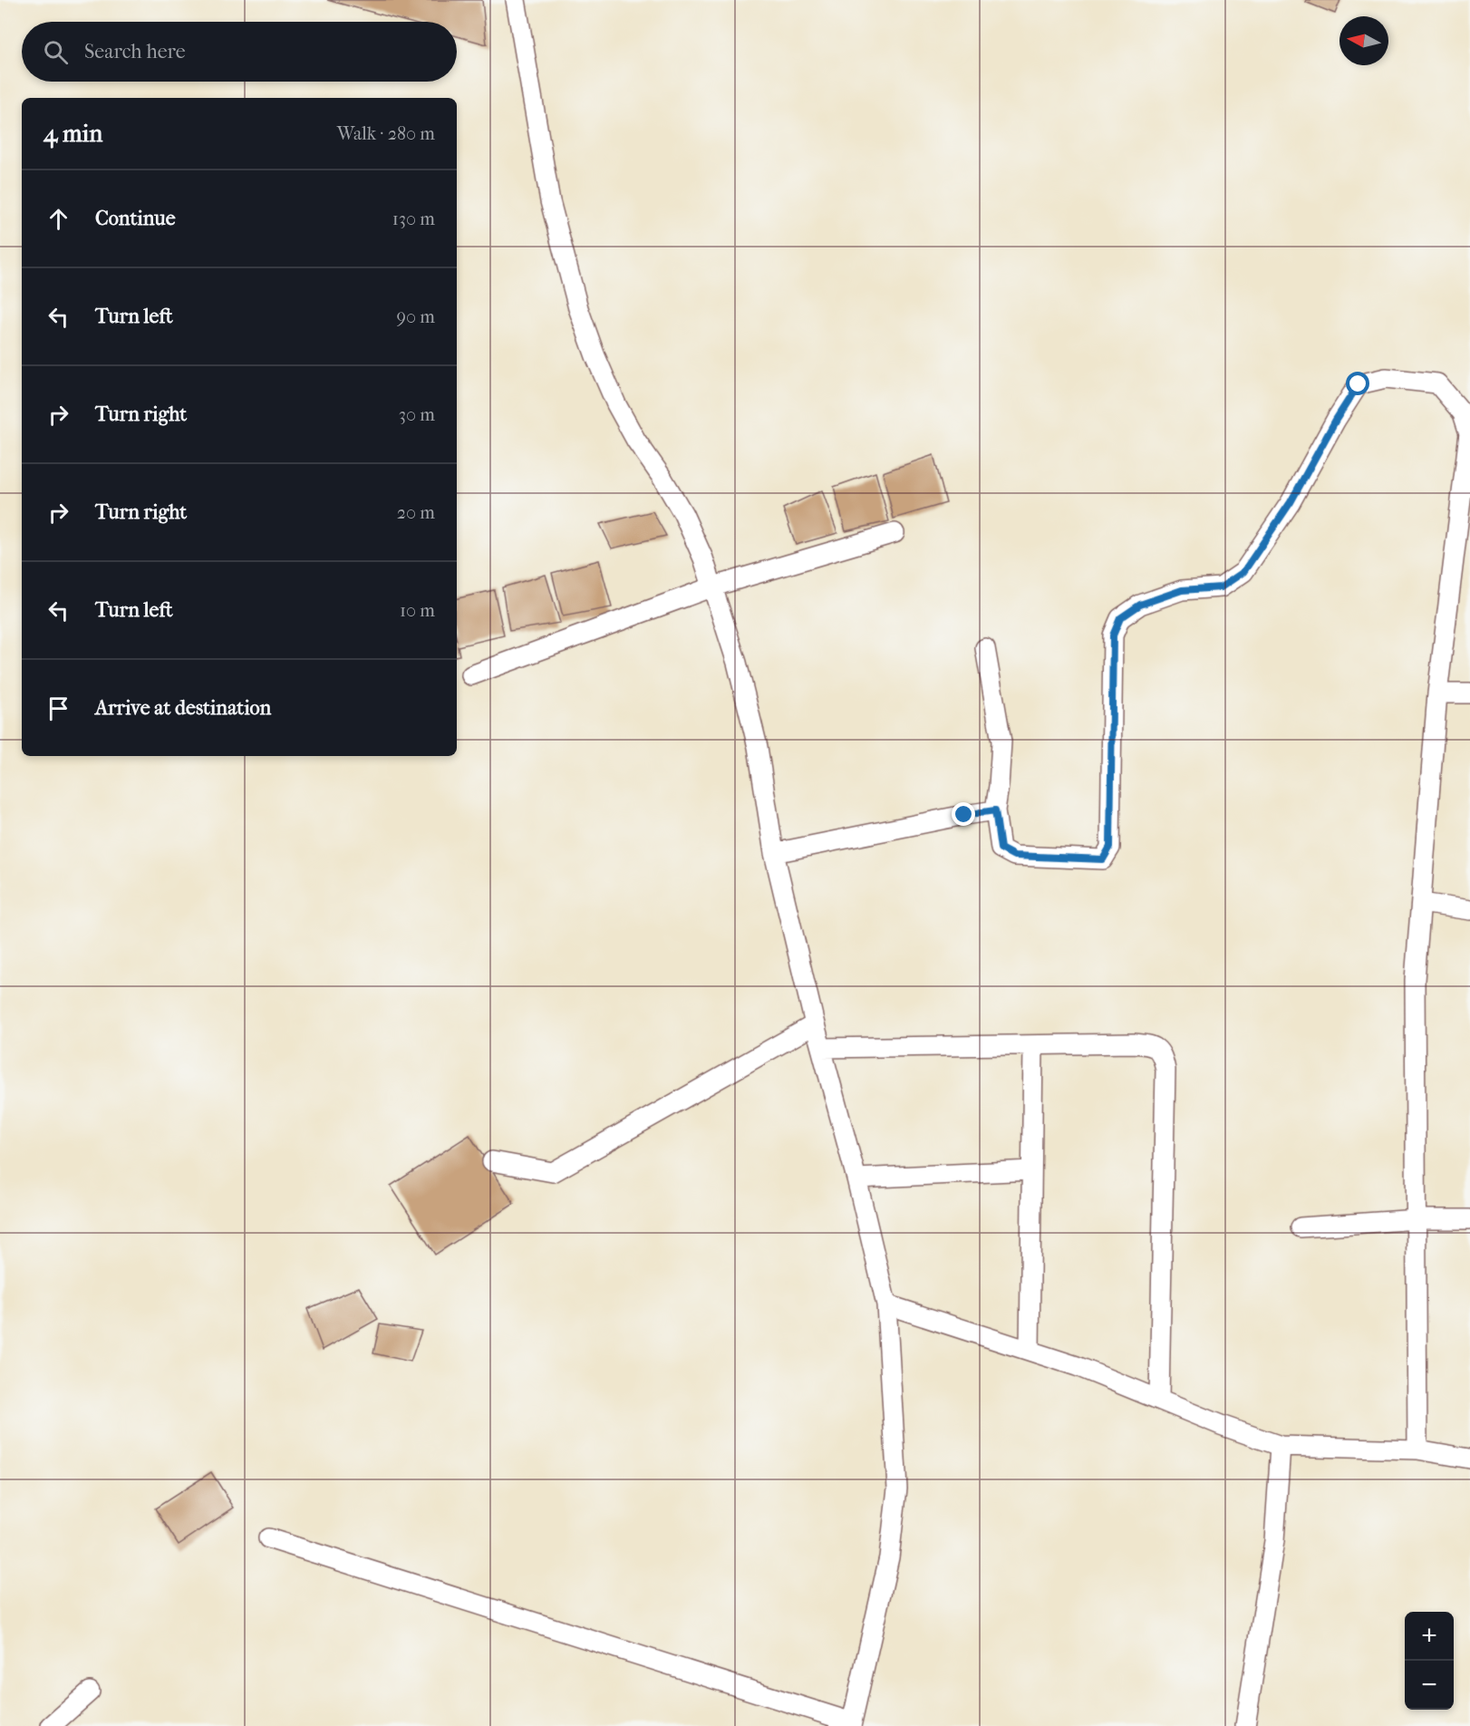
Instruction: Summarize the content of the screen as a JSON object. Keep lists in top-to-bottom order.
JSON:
{
  "north": "left",
  "page": {
    "search": "Search here",
    "heading": ["4 min", "Walk · 280 m"],
    "list": [
      ["Continue", "130 m"],
      ["Turn left", "90 m"],
      ["Turn right", "30 m"],
      ["Turn right", "20 m"],
      ["Turn left", "10 m"],
      "Arrive at destination"
    ],
    "map_buttons": ["+", "−"]
  }
}
